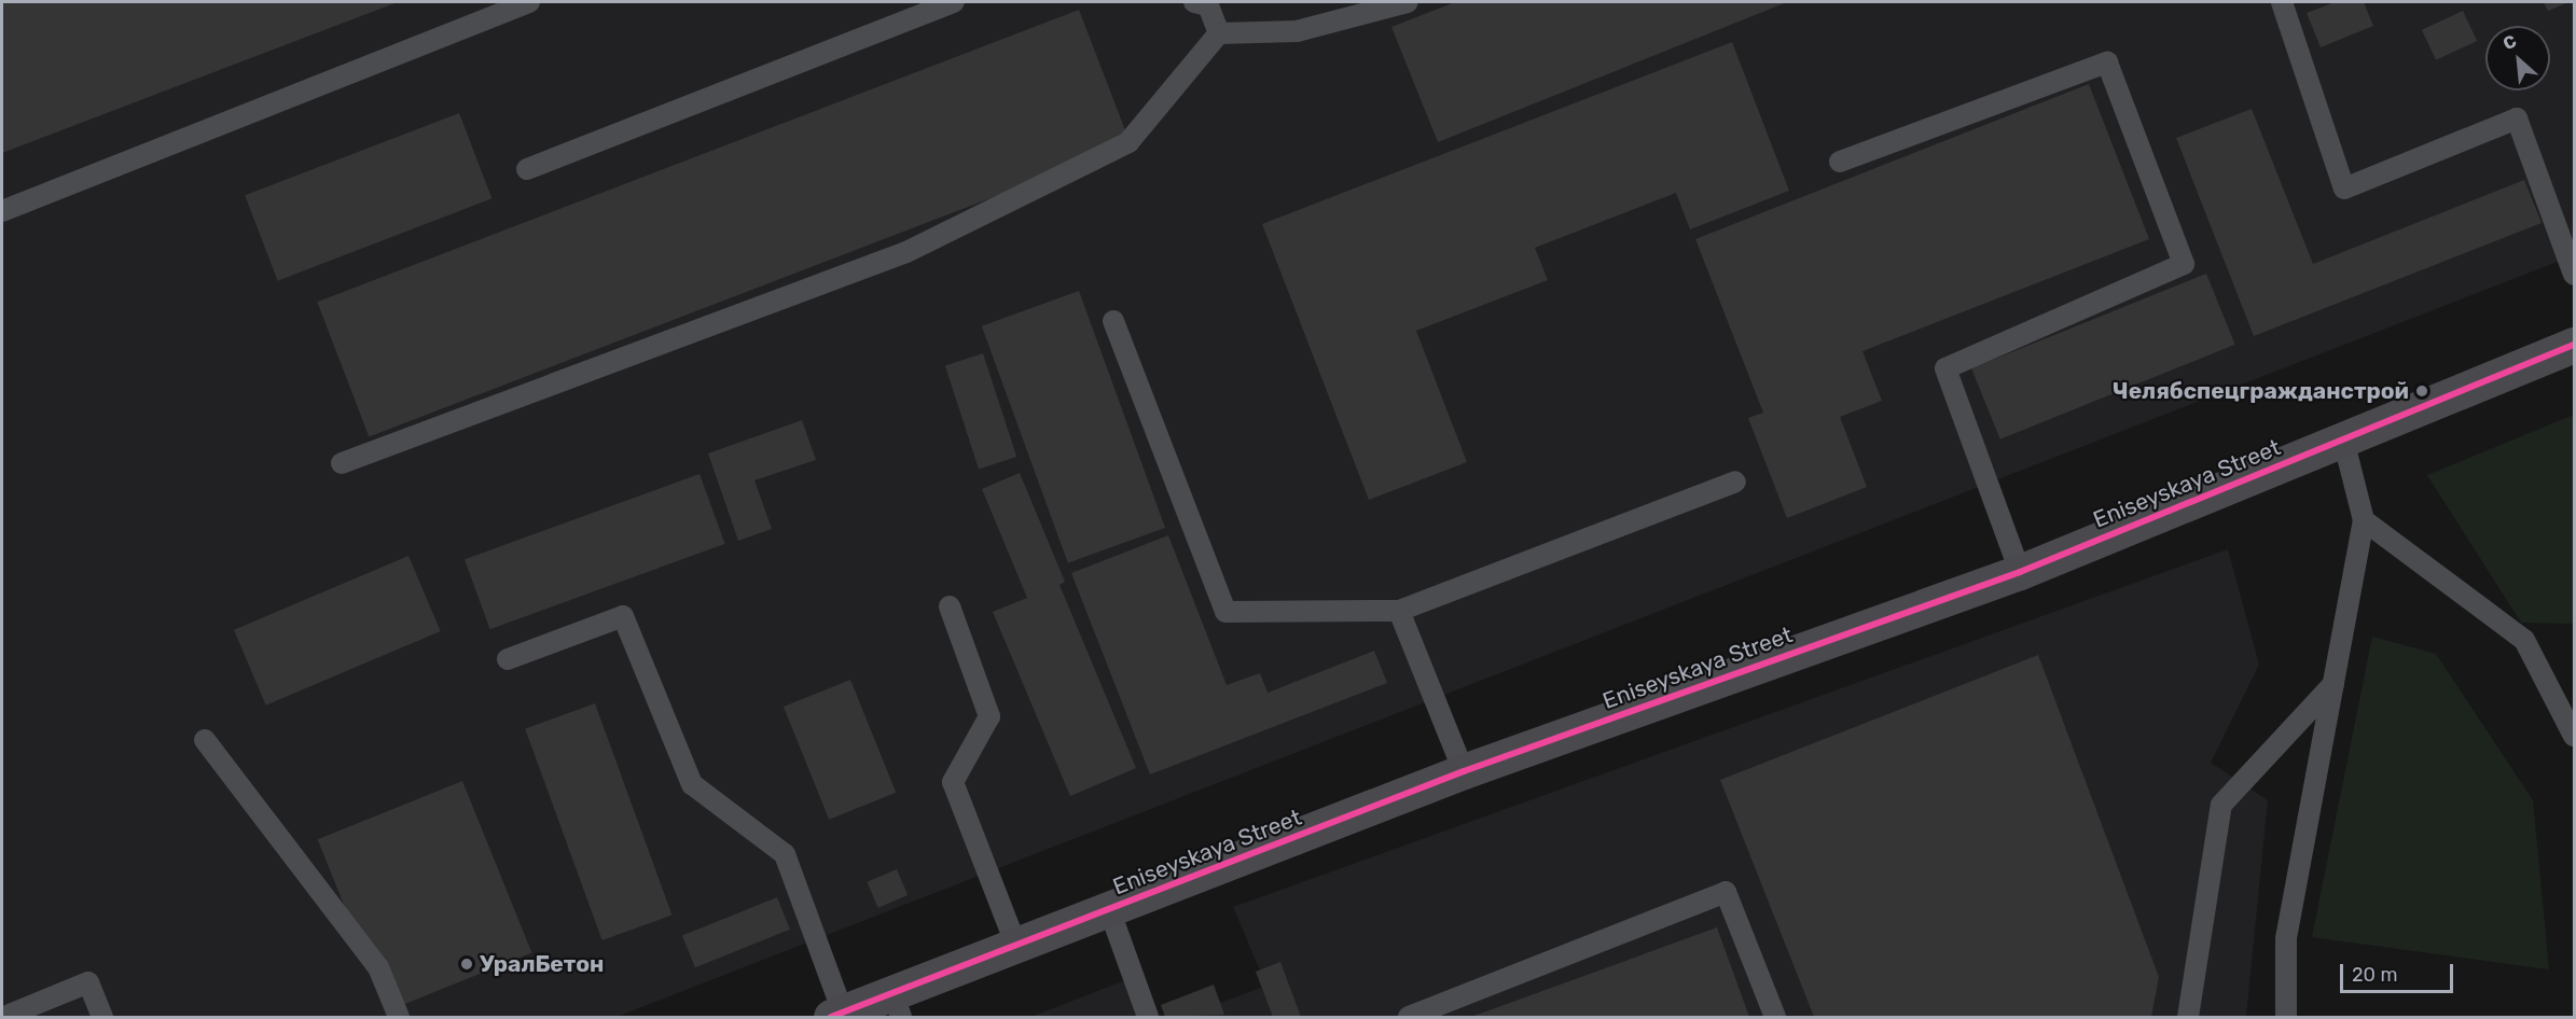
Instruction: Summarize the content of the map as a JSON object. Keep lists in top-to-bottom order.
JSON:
{
  "streets": {
    "street": ["Eniseyskaya Street"]
  },
  "places": ["Челябспецгражданстрой", "УралБетон"],
  "scale_bar": "20 m",
  "north": "top left"
}
